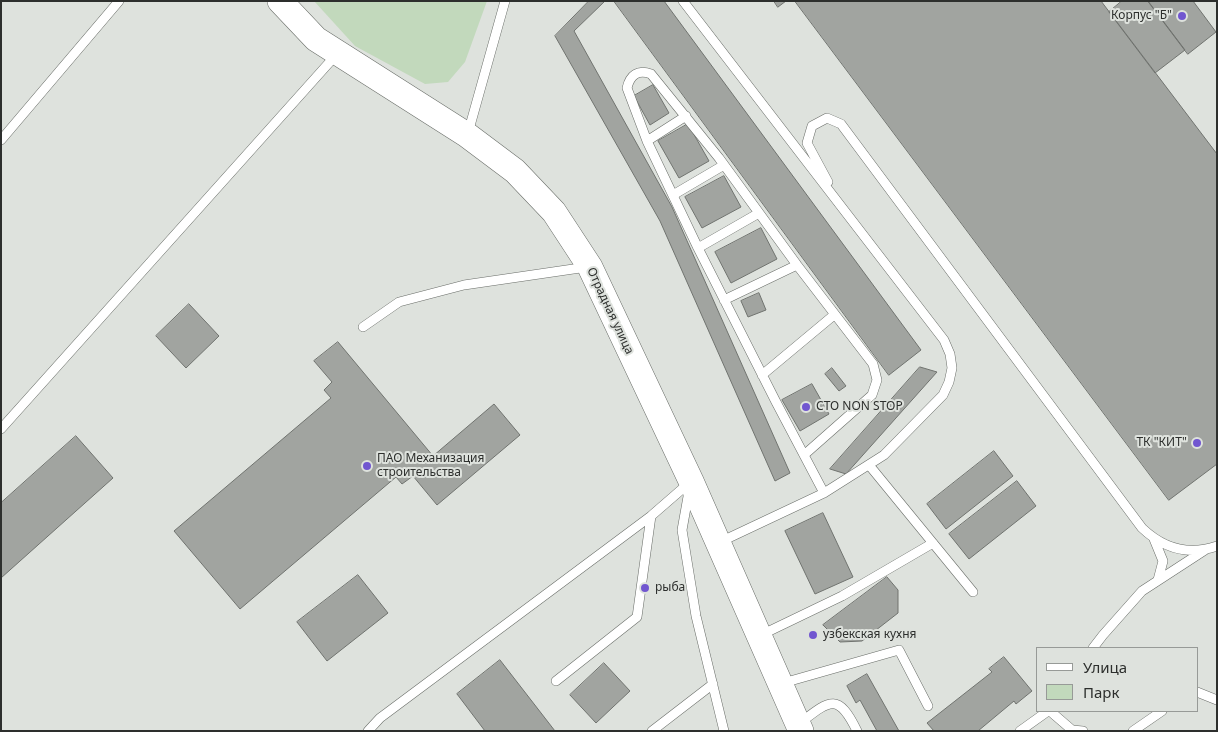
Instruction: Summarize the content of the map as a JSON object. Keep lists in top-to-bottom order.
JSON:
{
  "streets": {
    "main road": ["Отрадная улица"]
  },
  "places": [
    "Корпус \"Б\"",
    "СТО NON STOP",
    "ТК \"КИТ\"",
    "ПАО Механизация строительства",
    "рыба",
    "узбекская кухня"
  ],
  "legend": ["Улица", "Парк"]
}
